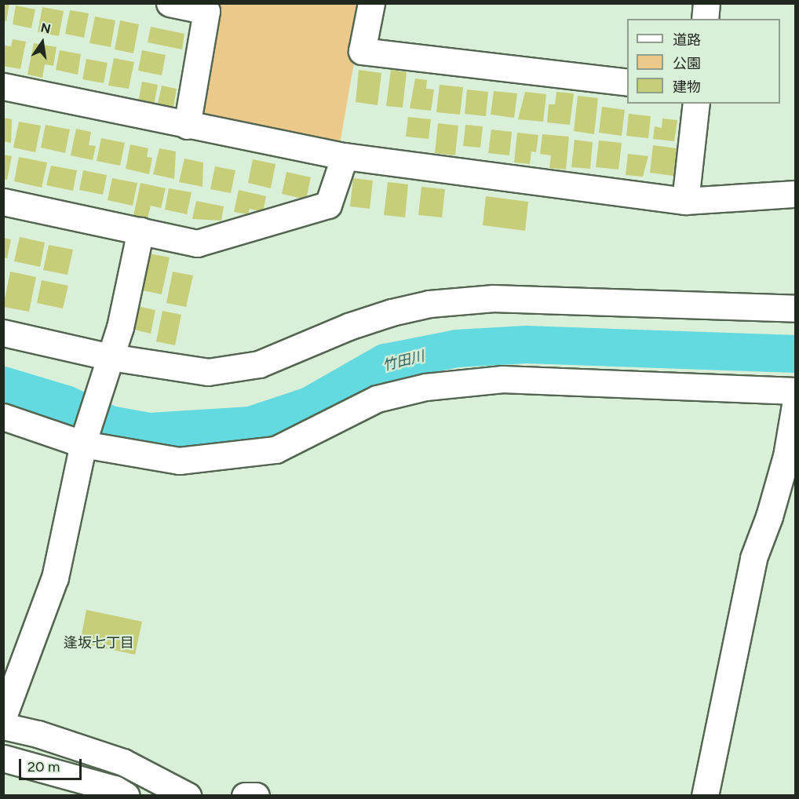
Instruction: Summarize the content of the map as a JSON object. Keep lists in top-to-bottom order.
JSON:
{
  "districts": ["逢坂七丁目"],
  "water": ["竹田川"],
  "legend": ["道路", "公園", "建物"],
  "scale_bar": "20 m",
  "north": "top"
}
